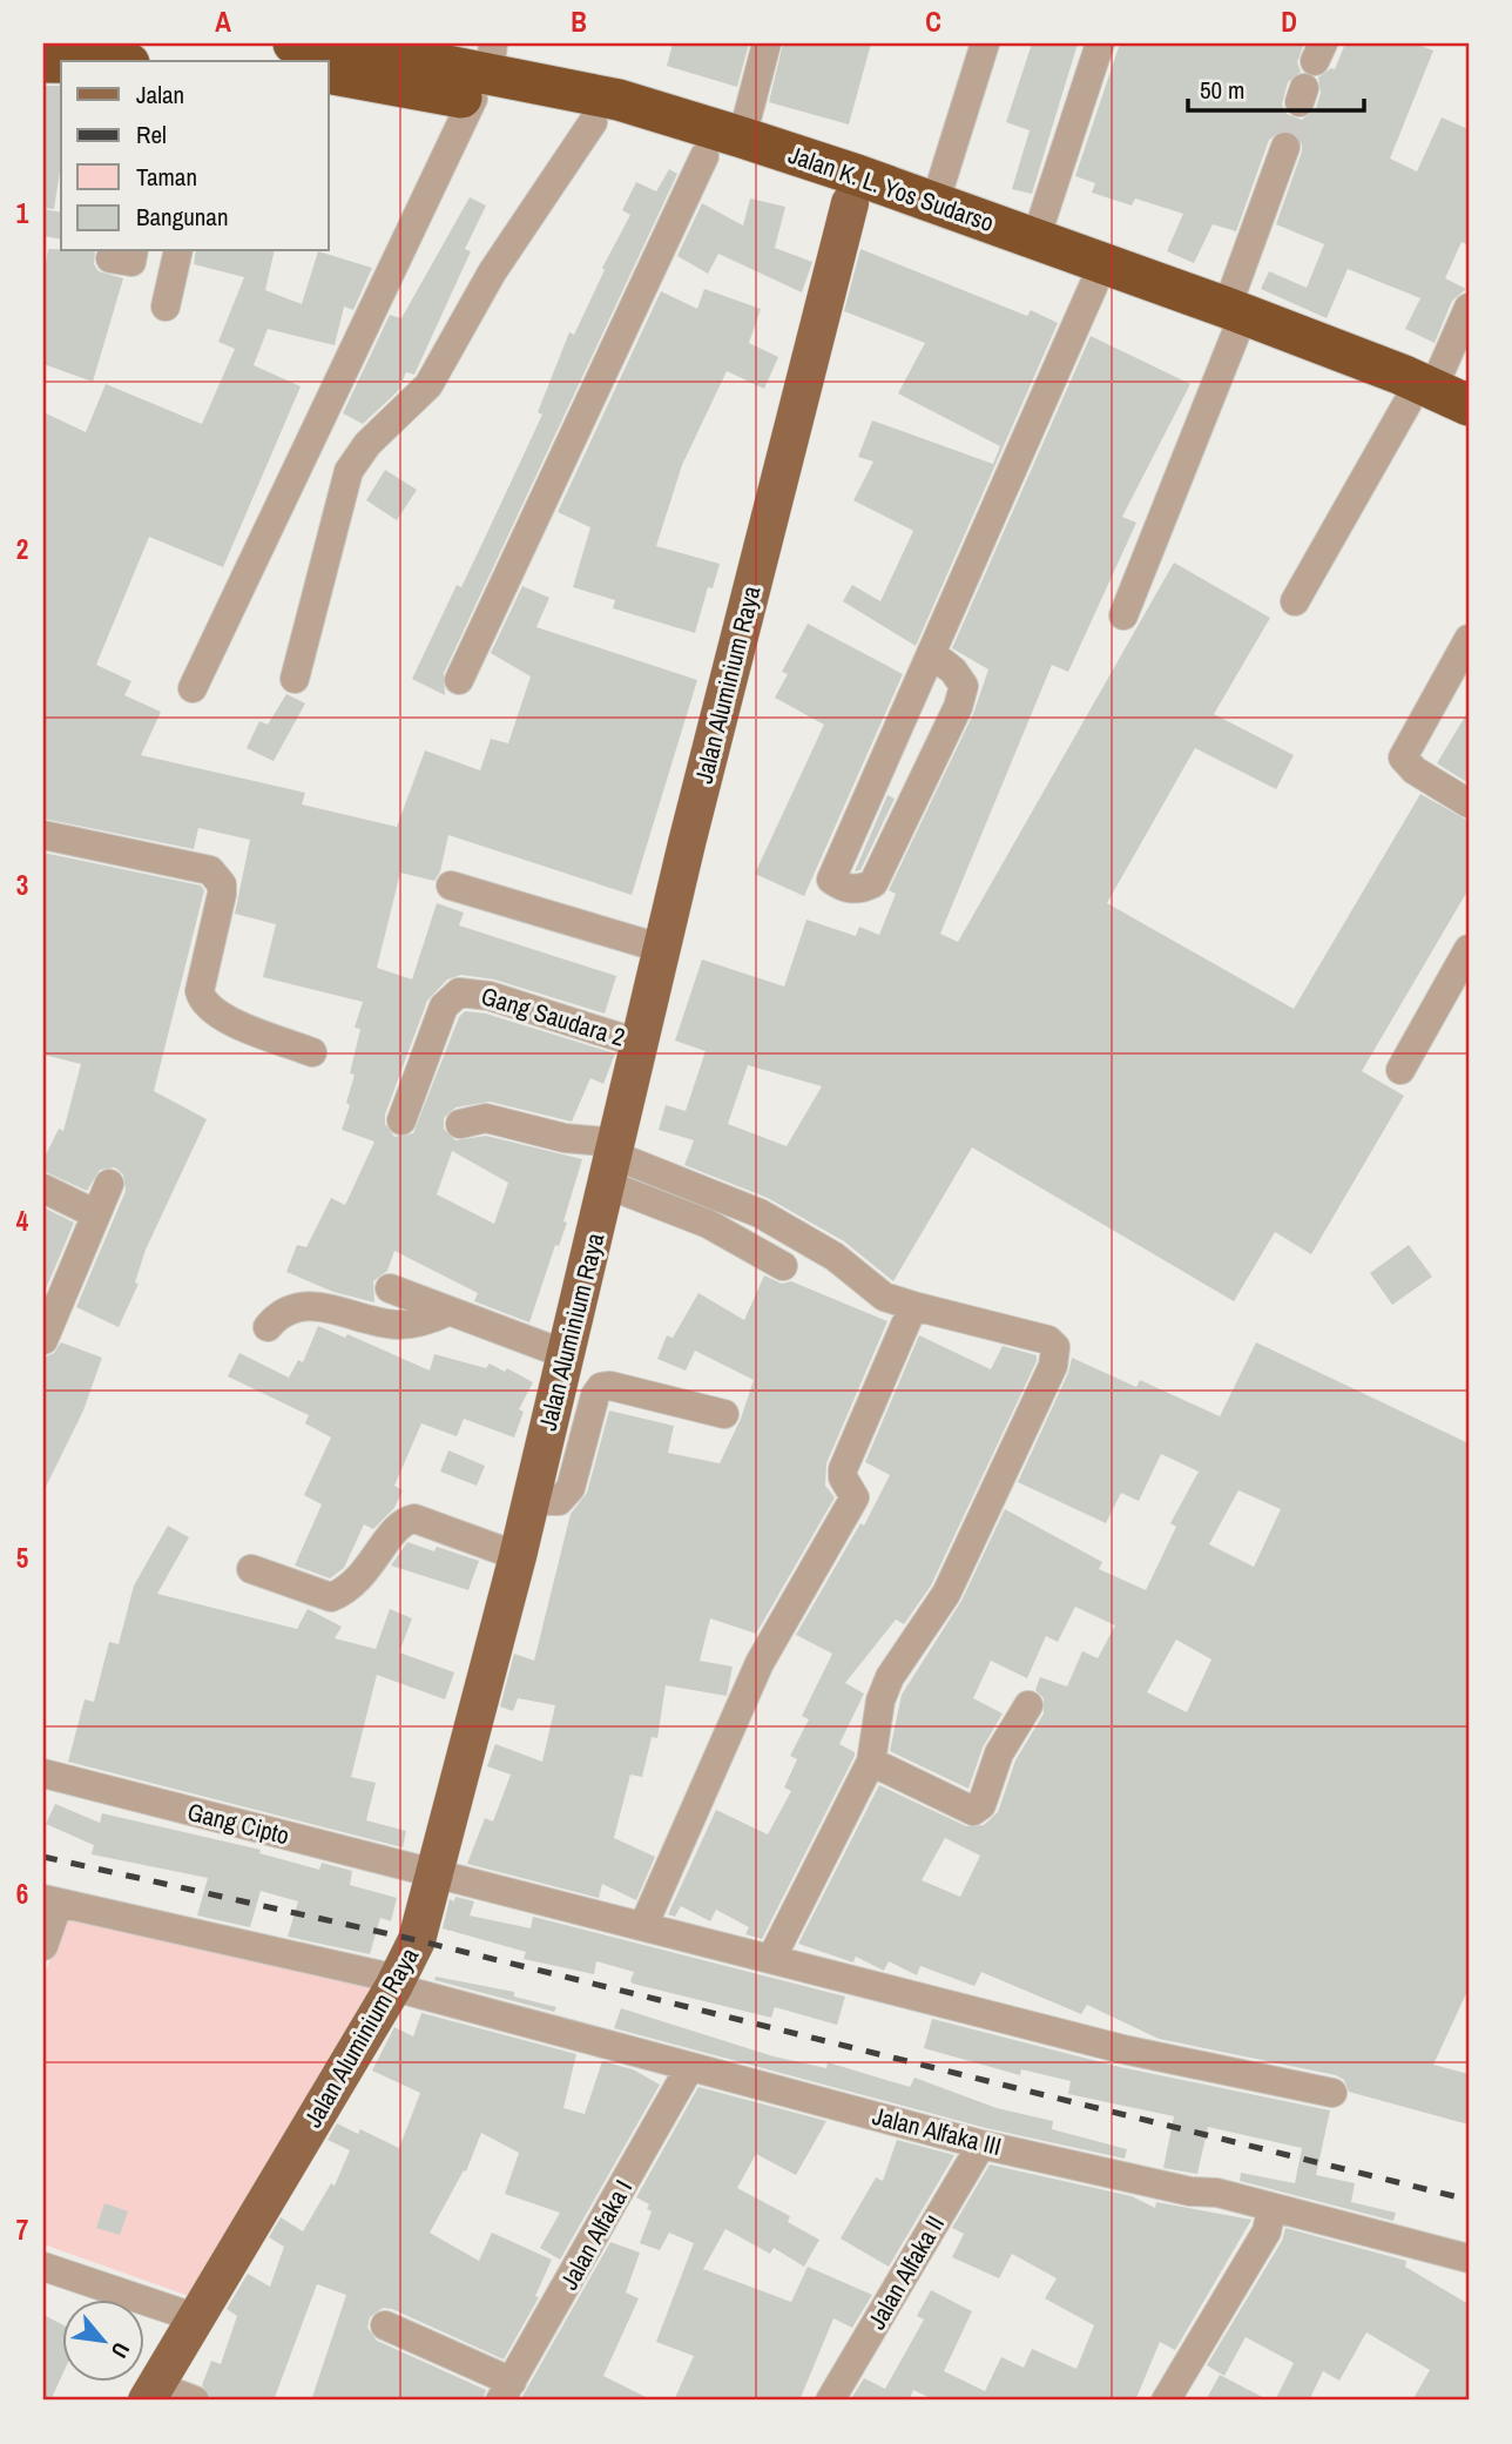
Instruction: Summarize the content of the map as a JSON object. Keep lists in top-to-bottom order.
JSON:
{
  "streets": {
    "highway": ["Jalan K. L. Yos Sudarso"],
    "main road": ["Jalan Aluminium Raya"],
    "street": [
      "Gang Saudara 2",
      "Gang Cipto",
      "Jalan Alfaka III",
      "Jalan Alfaka I",
      "Jalan Alfaka II"
    ]
  },
  "crossings": [
    ["Jalan K. L. Yos Sudarso", "Jalan Aluminium Raya"],
    ["Jalan Aluminium Raya", "Gang Saudara 2"],
    ["Jalan Aluminium Raya", "Gang Cipto"],
    ["Jalan Aluminium Raya", "Jalan Alfaka III"],
    ["Jalan Alfaka III", "Jalan Alfaka I"],
    ["Jalan Alfaka III", "Jalan Alfaka II"]
  ],
  "legend": [
    "Jalan",
    "Rel",
    "Taman",
    "Bangunan"
  ],
  "scale_bar": "50 m",
  "north": "bottom right",
  "grid": {
    "columns": [
      "A",
      "B",
      "C",
      "D"
    ],
    "rows": [
      "1",
      "2",
      "3",
      "4",
      "5",
      "6",
      "7"
    ]
  }
}
